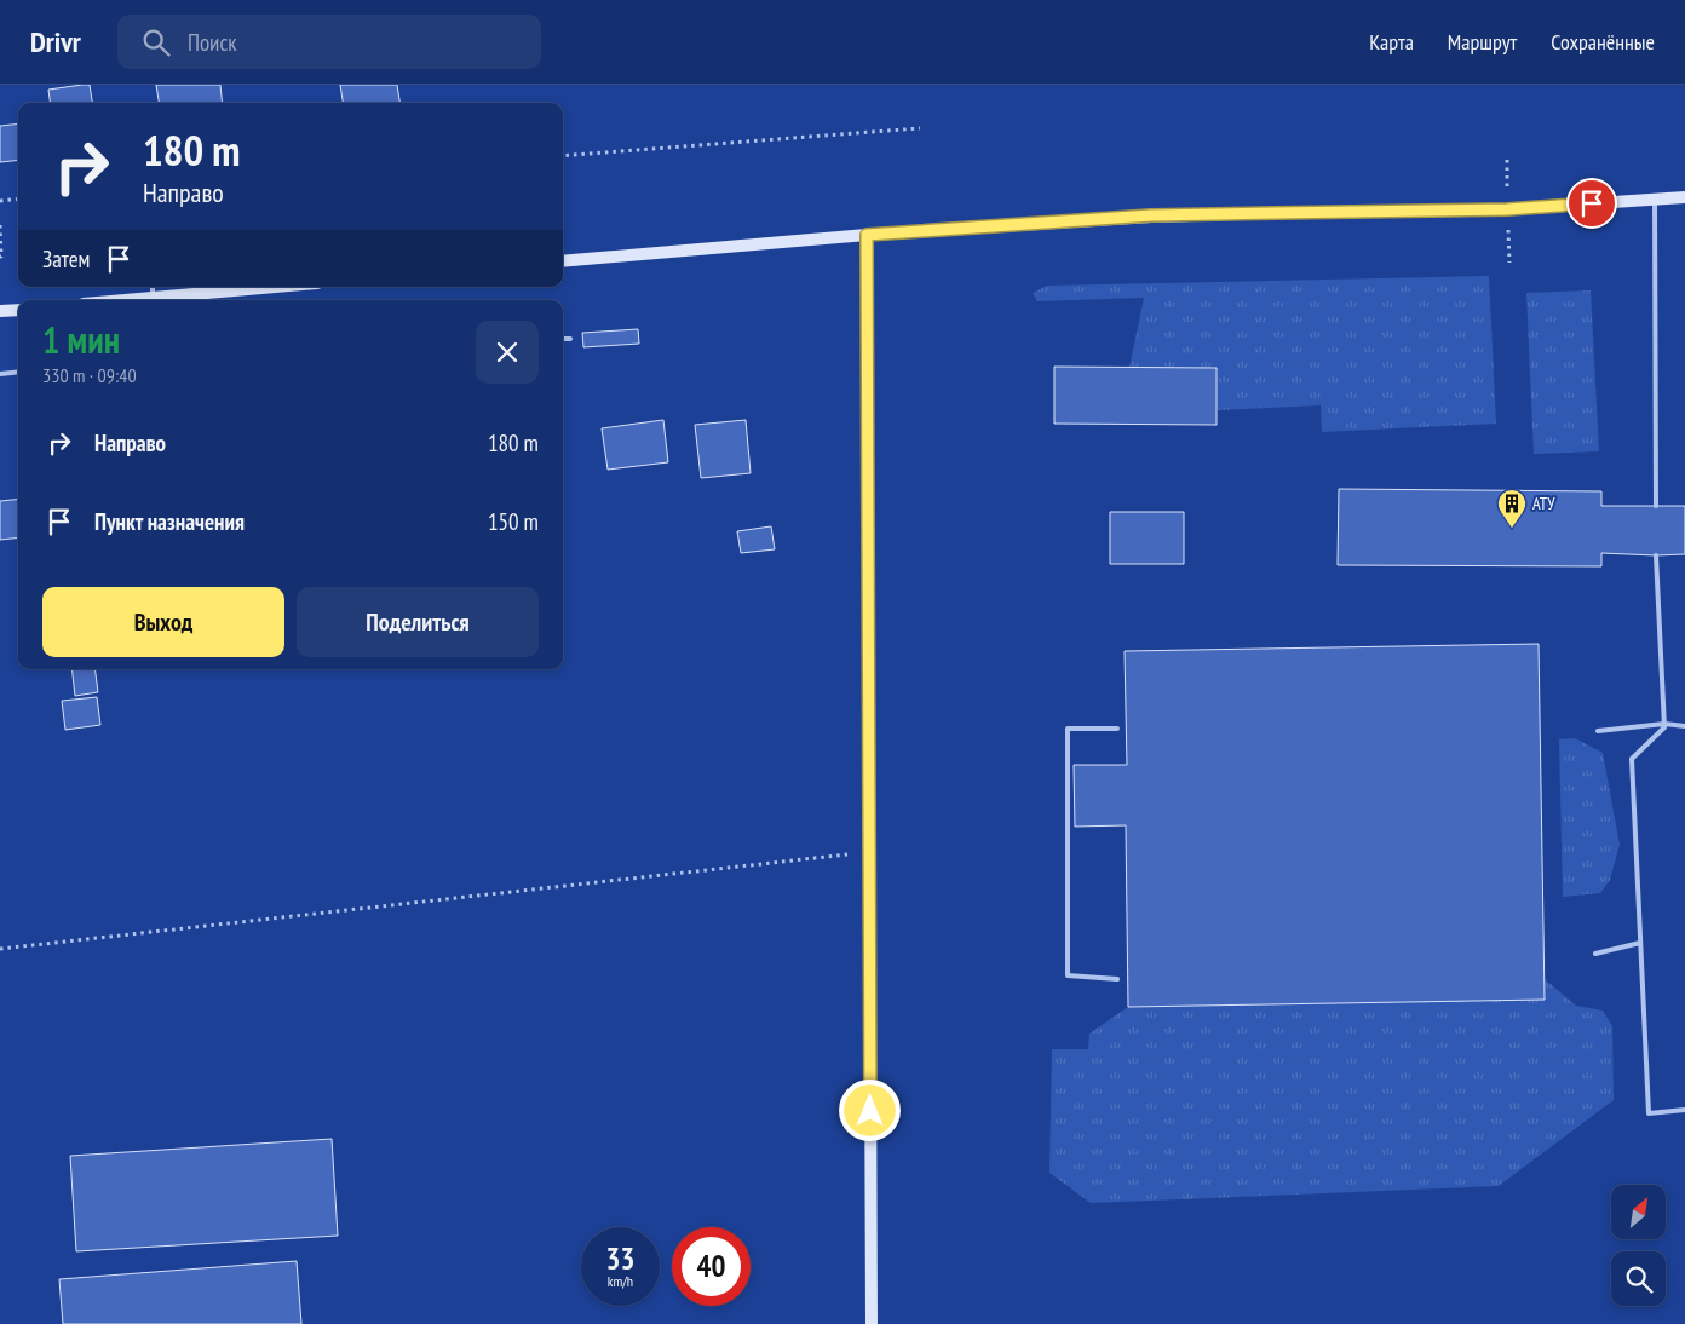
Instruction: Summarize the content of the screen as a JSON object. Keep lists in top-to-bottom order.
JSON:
{
  "places": {
    "building": ["АТУ"]
  },
  "north": "top right",
  "page": {
    "header": "Drivr",
    "search": "Поиск",
    "nav": ["Карта", "Маршрут", "Сохранённые"],
    "turn": ["180 m", "Направо"],
    "then": "Затем",
    "heading": ["1 мин", "330 m · 09:40"],
    "list": [
      {
        "name": "Направо",
        "value": "180 m"
      },
      {
        "name": "Пункт назначения",
        "value": "150 m"
      }
    ],
    "buttons": ["Выход", "Поделиться"],
    "speed": "33 km/h",
    "limit": "40"
  }
}
